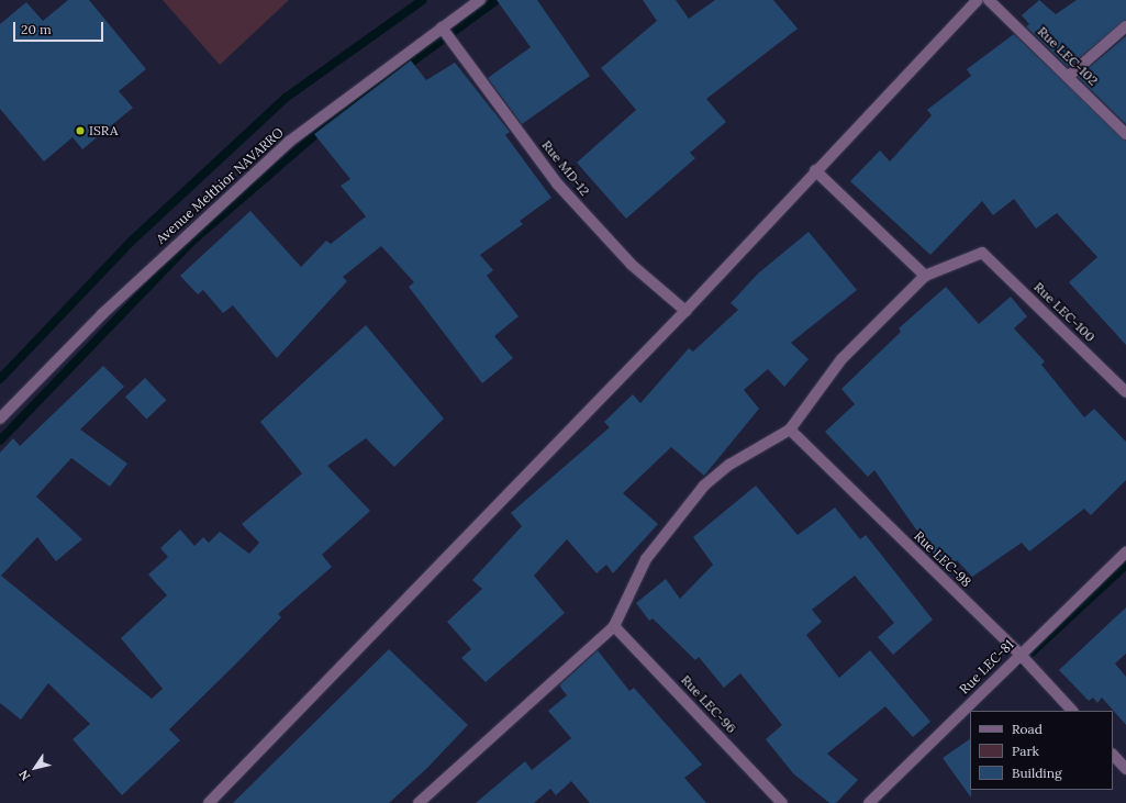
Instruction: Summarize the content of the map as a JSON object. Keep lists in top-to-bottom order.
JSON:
{
  "streets": {
    "street": [
      "Rue LEC-102",
      "Rue MD-12",
      "Avenue Melthior NAVARRO",
      "Rue LEC-100",
      "Rue LEC-98",
      "Rue LEC-81",
      "Rue LEC-96"
    ]
  },
  "crossings": [
    ["Rue MD-12", "Avenue Melthior NAVARRO"],
    ["Rue LEC-98", "Rue LEC-81"]
  ],
  "places": ["ISRA"],
  "legend": ["Road", "Park", "Building"],
  "scale_bar": "20 m",
  "north": "bottom left"
}
